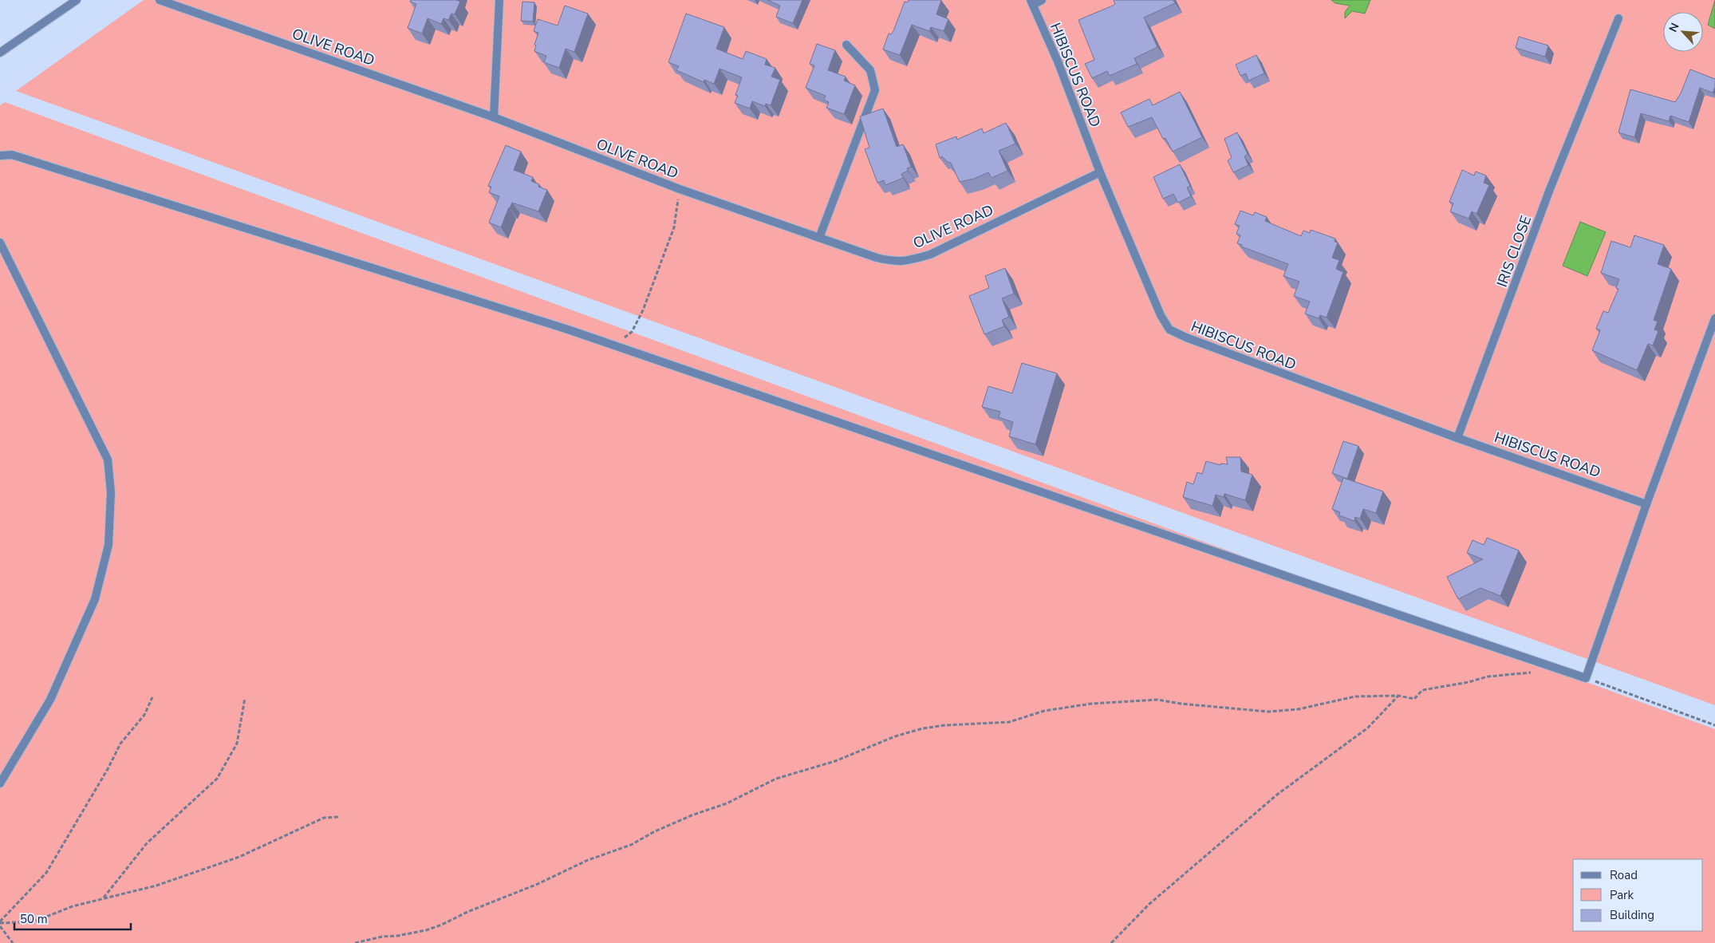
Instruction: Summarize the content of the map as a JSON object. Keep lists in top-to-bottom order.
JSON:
{
  "streets": {
    "street": ["OLIVE ROAD", "HIBISCUS ROAD", "IRIS CLOSE"]
  },
  "crossings": [
    ["OLIVE ROAD", "HIBISCUS ROAD"],
    ["HIBISCUS ROAD", "IRIS CLOSE"]
  ],
  "legend": ["Road", "Park", "Building"],
  "scale_bar": "50 m",
  "north": "top left"
}
